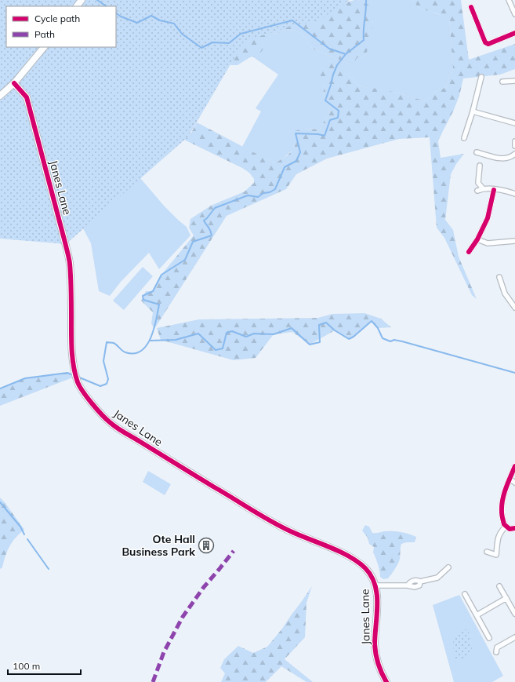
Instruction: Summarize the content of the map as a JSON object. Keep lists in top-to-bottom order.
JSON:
{
  "streets": {
    "street": ["Janes Lane"]
  },
  "places": {
    "building": ["Ote Hall Business Park"]
  },
  "legend": ["Cycle path", "Path"],
  "scale_bar": "100 m"
}
